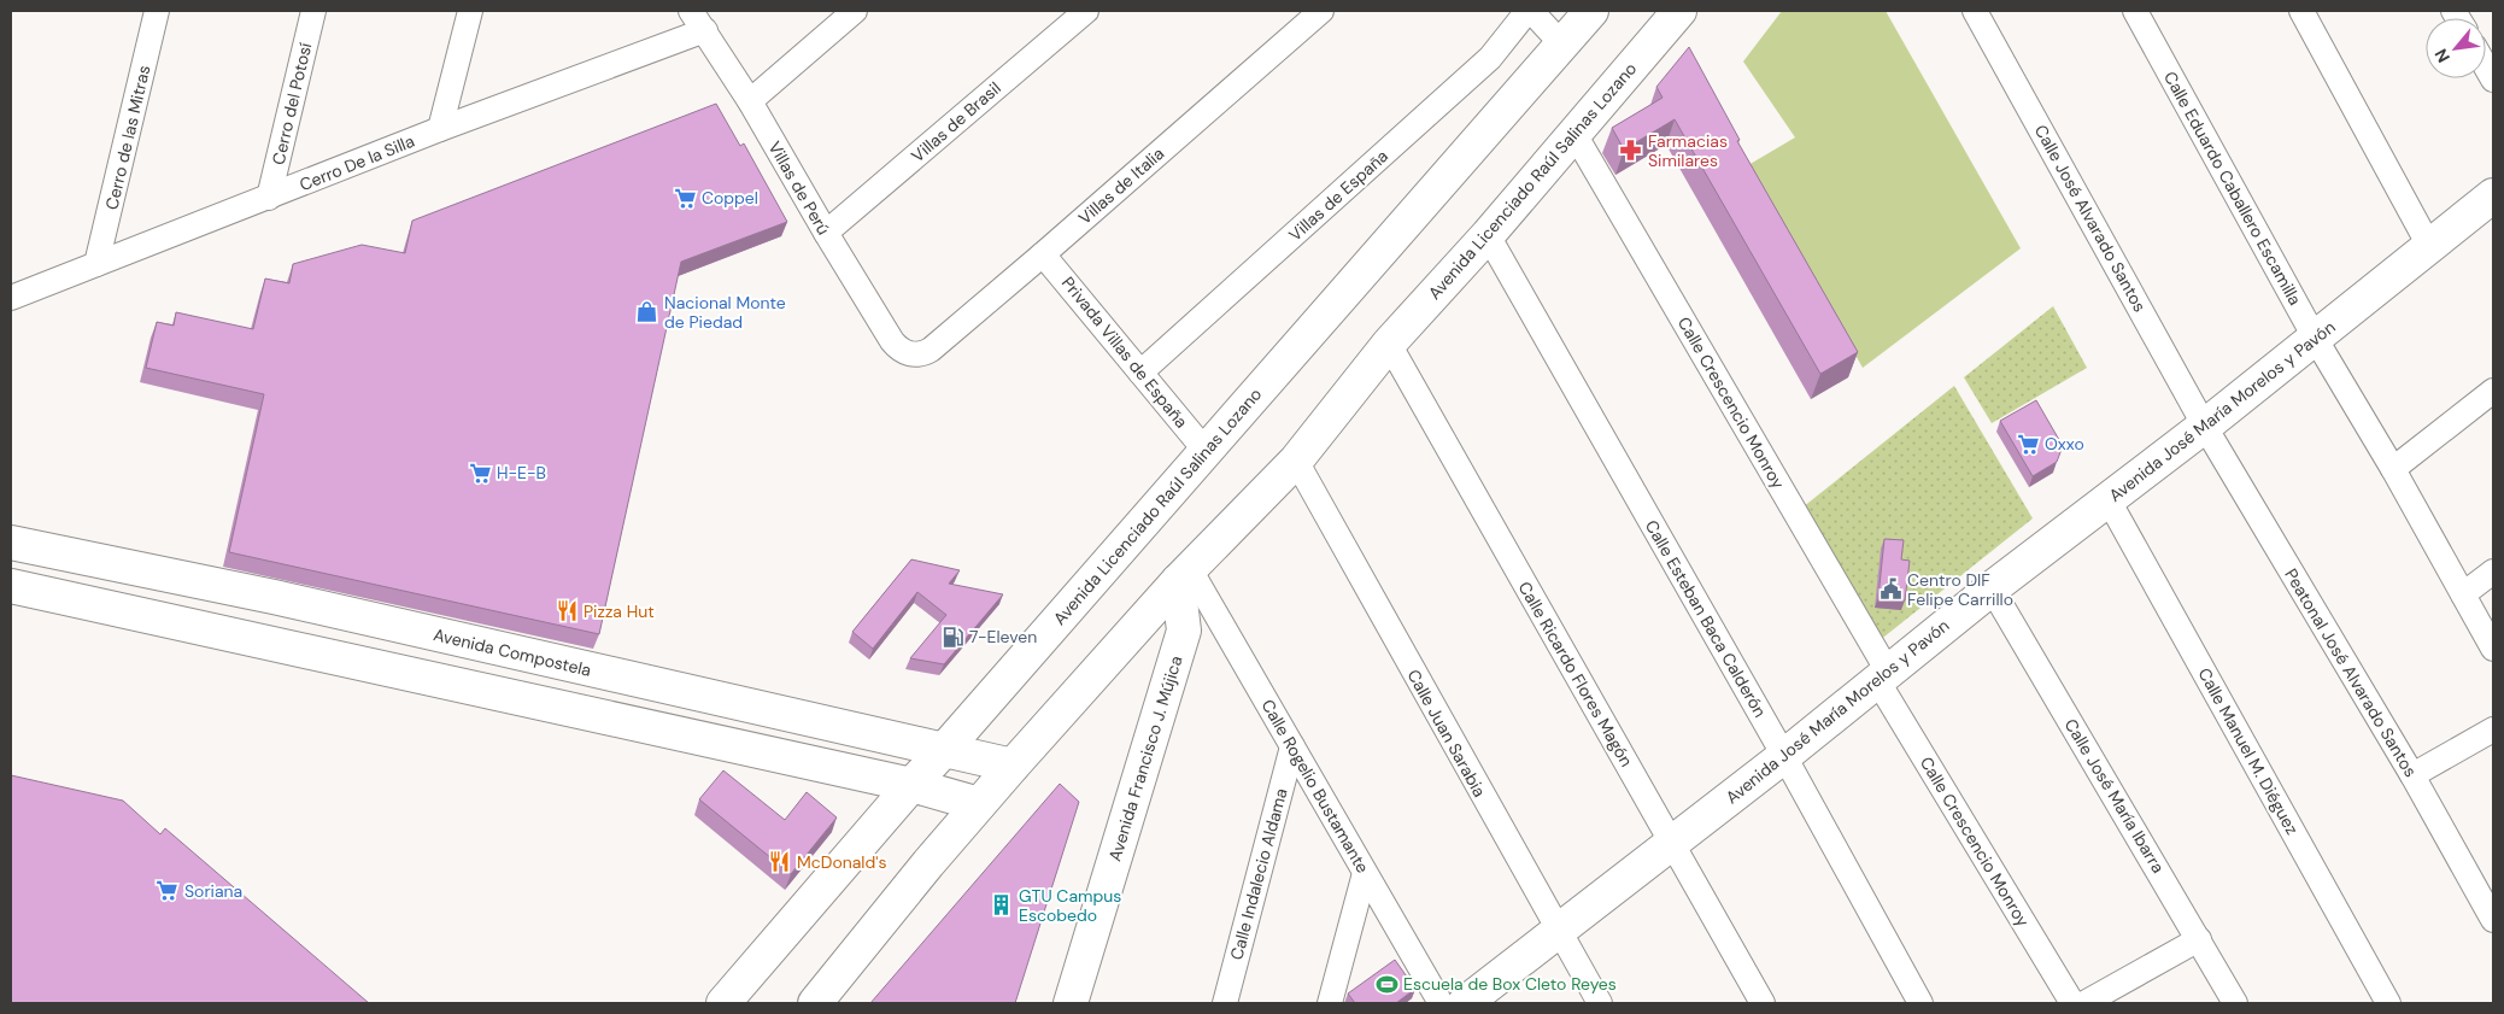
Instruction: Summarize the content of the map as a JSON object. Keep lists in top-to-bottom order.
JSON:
{
  "streets": {
    "street": [
      "Cerro del Potosí",
      "Villas de Brasil",
      "Cerro de las Mitras",
      "Cerro De la Silla",
      "Avenida Licenciado Raúl Salinas Lozano",
      "Villas de Italia",
      "Villas de Perú",
      "Calle Eduardo Caballero Escamilla",
      "Villas de España",
      "Calle José Alvarado Santos",
      "Privada Villas de España",
      "Calle Crescencio Monroy",
      "Avenida José María Morelos y Pavón",
      "Calle Esteban Baca Calderón",
      "Avenida Compostela",
      "Peatonal José Alvarado Santos",
      "Calle Ricardo Flores Magón",
      "Calle Juan Sarabia",
      "Calle Manuel M. Diéguez",
      "Avenida Francisco J. Mújica",
      "Calle Rogelio Bustamante",
      "Calle José María Ibarra",
      "Calle Indalecio Aldama"
    ]
  },
  "crossings": [
    ["Cerro del Potosí", "Cerro De la Silla"],
    ["Villas de Brasil", "Villas de Perú"],
    ["Cerro de las Mitras", "Cerro De la Silla"],
    ["Cerro De la Silla", "Villas de Perú"],
    ["Avenida Licenciado Raúl Salinas Lozano", "Privada Villas de España"],
    ["Avenida Licenciado Raúl Salinas Lozano", "Calle Crescencio Monroy"],
    ["Avenida Licenciado Raúl Salinas Lozano", "Calle Esteban Baca Calderón"],
    ["Avenida Licenciado Raúl Salinas Lozano", "Avenida Compostela"],
    ["Avenida Licenciado Raúl Salinas Lozano", "Calle Ricardo Flores Magón"],
    ["Avenida Licenciado Raúl Salinas Lozano", "Calle Juan Sarabia"],
    ["Avenida Licenciado Raúl Salinas Lozano", "Avenida Francisco J. Mújica"],
    ["Avenida Licenciado Raúl Salinas Lozano", "Calle Rogelio Bustamante"],
    ["Villas de Italia", "Villas de Perú"],
    ["Villas de Italia", "Privada Villas de España"],
    ["Calle Eduardo Caballero Escamilla", "Avenida José María Morelos y Pavón"],
    ["Villas de España", "Privada Villas de España"],
    ["Calle José Alvarado Santos", "Avenida José María Morelos y Pavón"],
    ["Calle José Alvarado Santos", "Peatonal José Alvarado Santos"],
    ["Calle Crescencio Monroy", "Avenida José María Morelos y Pavón"],
    ["Avenida José María Morelos y Pavón", "Calle Esteban Baca Calderón"],
    ["Avenida José María Morelos y Pavón", "Peatonal José Alvarado Santos"],
    ["Avenida José María Morelos y Pavón", "Calle Ricardo Flores Magón"],
    ["Avenida José María Morelos y Pavón", "Calle Juan Sarabia"],
    ["Avenida José María Morelos y Pavón", "Calle Manuel M. Diéguez"],
    ["Avenida José María Morelos y Pavón", "Calle José María Ibarra"],
    ["Avenida Francisco J. Mújica", "Calle Rogelio Bustamante"],
    ["Calle Rogelio Bustamante", "Calle Indalecio Aldama"]
  ],
  "places": {
    "pharmacy": ["Farmacias Similares"],
    "supermarket": [
      "Coppel",
      "Oxxo",
      "H-E-B",
      "Soriana"
    ],
    "shop": ["Nacional Monte de Piedad"],
    "public building": ["Centro DIF Felipe Carrillo"],
    "restaurant": ["Pizza Hut", "McDonald's"],
    "fuel station": ["7-Eleven"],
    "building": ["GTU Campus Escobedo"],
    "sports": ["Escuela de Box Cleto Reyes"]
  },
  "north": "bottom left"
}
